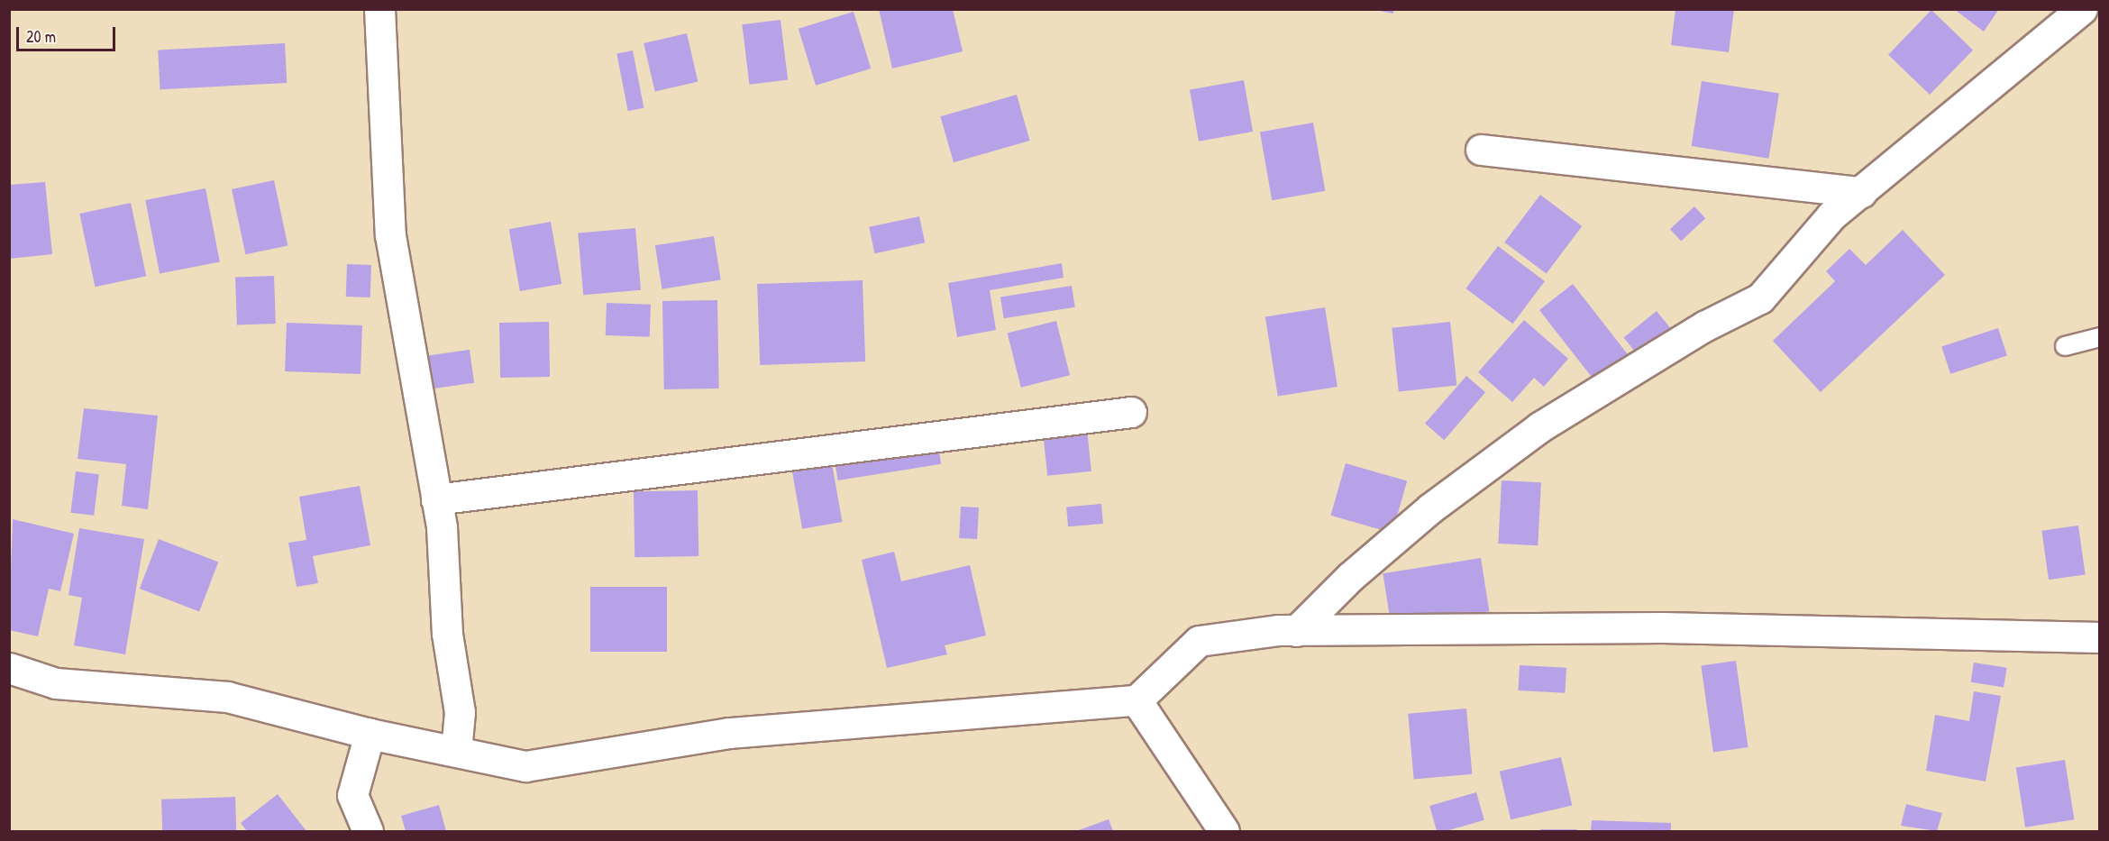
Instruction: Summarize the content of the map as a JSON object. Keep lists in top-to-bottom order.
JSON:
{
  "scale_bar": "20 m"
}
